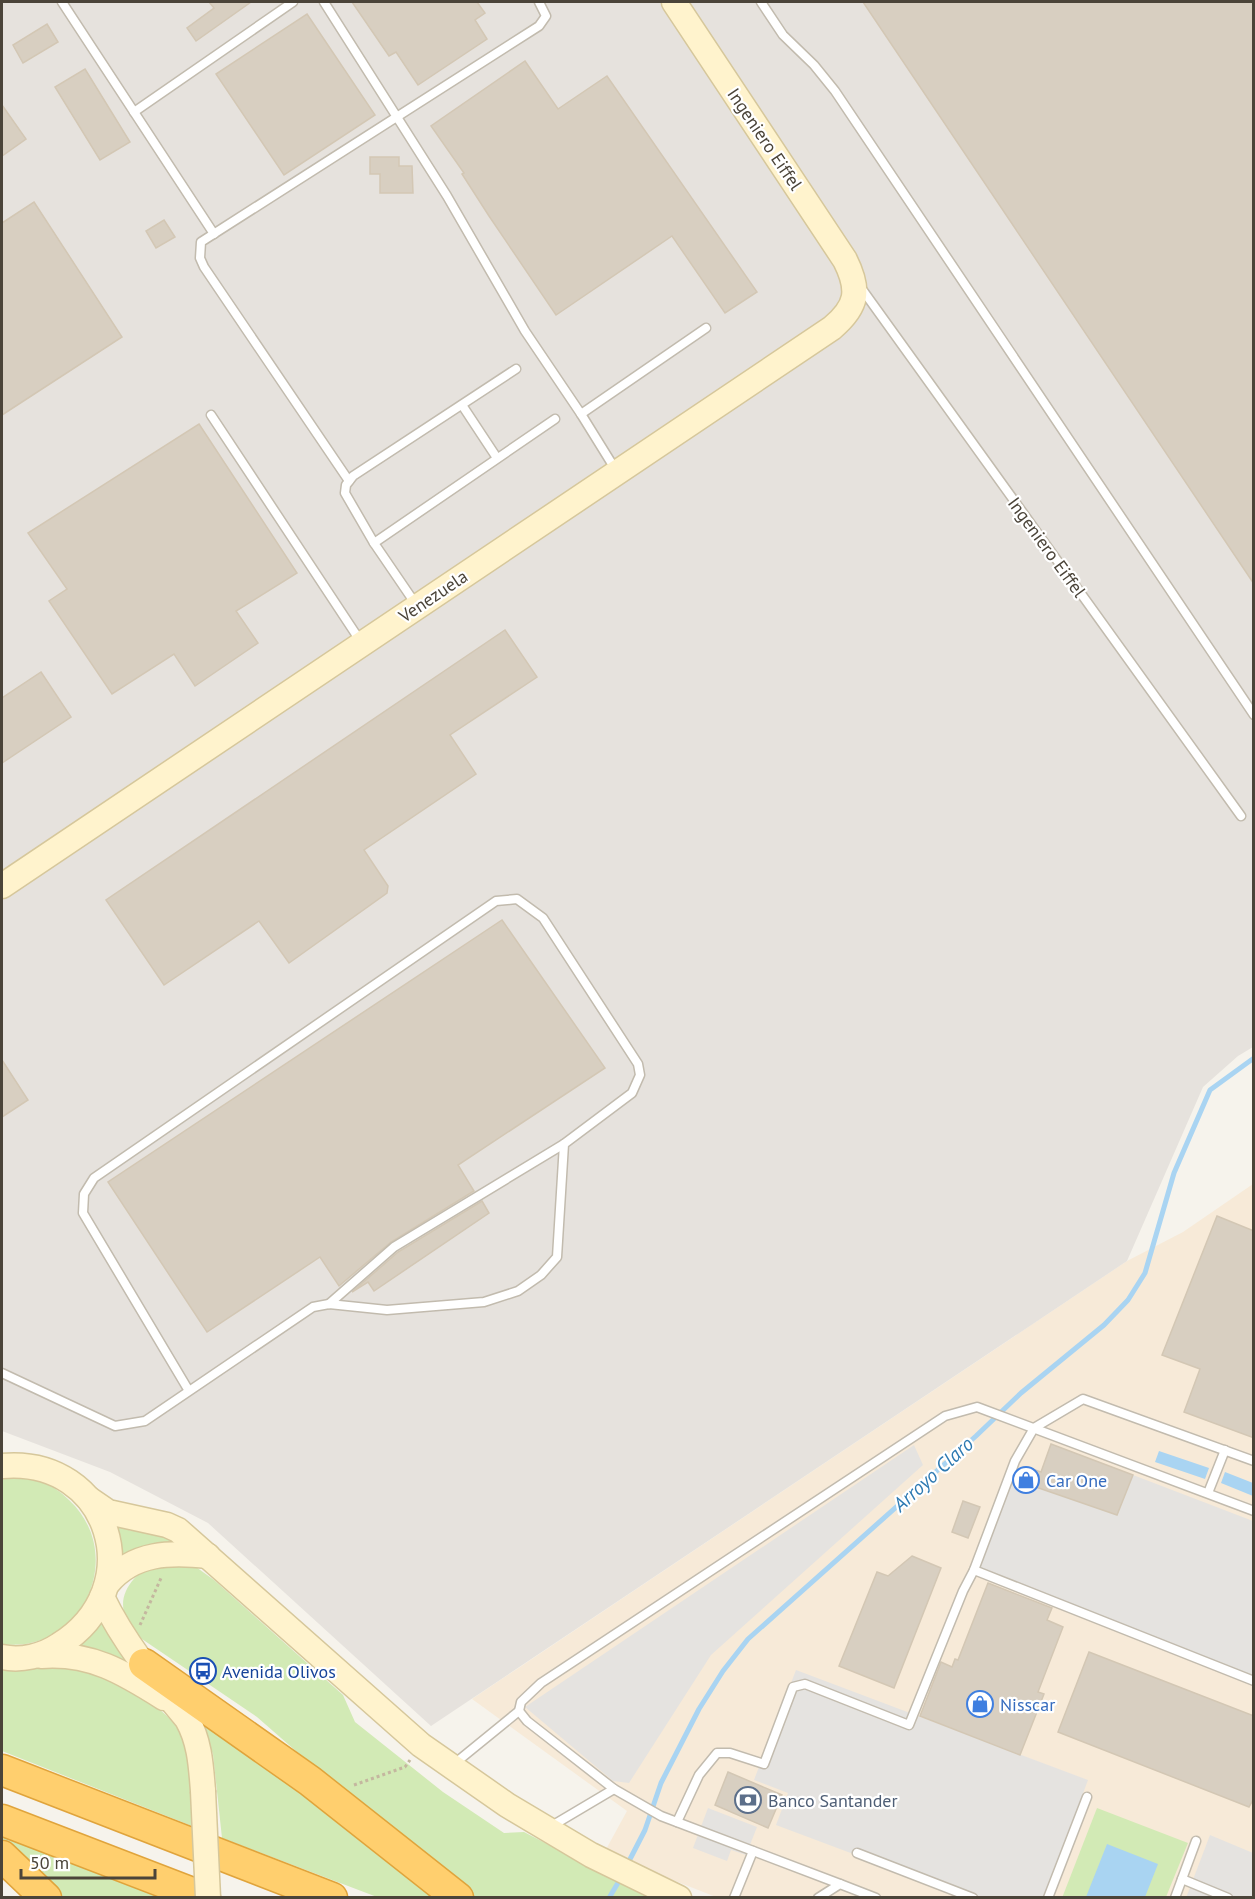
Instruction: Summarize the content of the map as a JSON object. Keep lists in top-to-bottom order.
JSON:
{
  "streets": {
    "street": ["Ingeniero Eiffel", "Venezuela"]
  },
  "crossings": [
    ["Ingeniero Eiffel", "Venezuela"]
  ],
  "water": ["Arroyo Claro"],
  "places": {
    "shop": ["Car One", "Nisscar"],
    "bus stop": ["Avenida Olivos"],
    "bank": ["Banco Santander"]
  },
  "scale_bar": "50 m"
}
